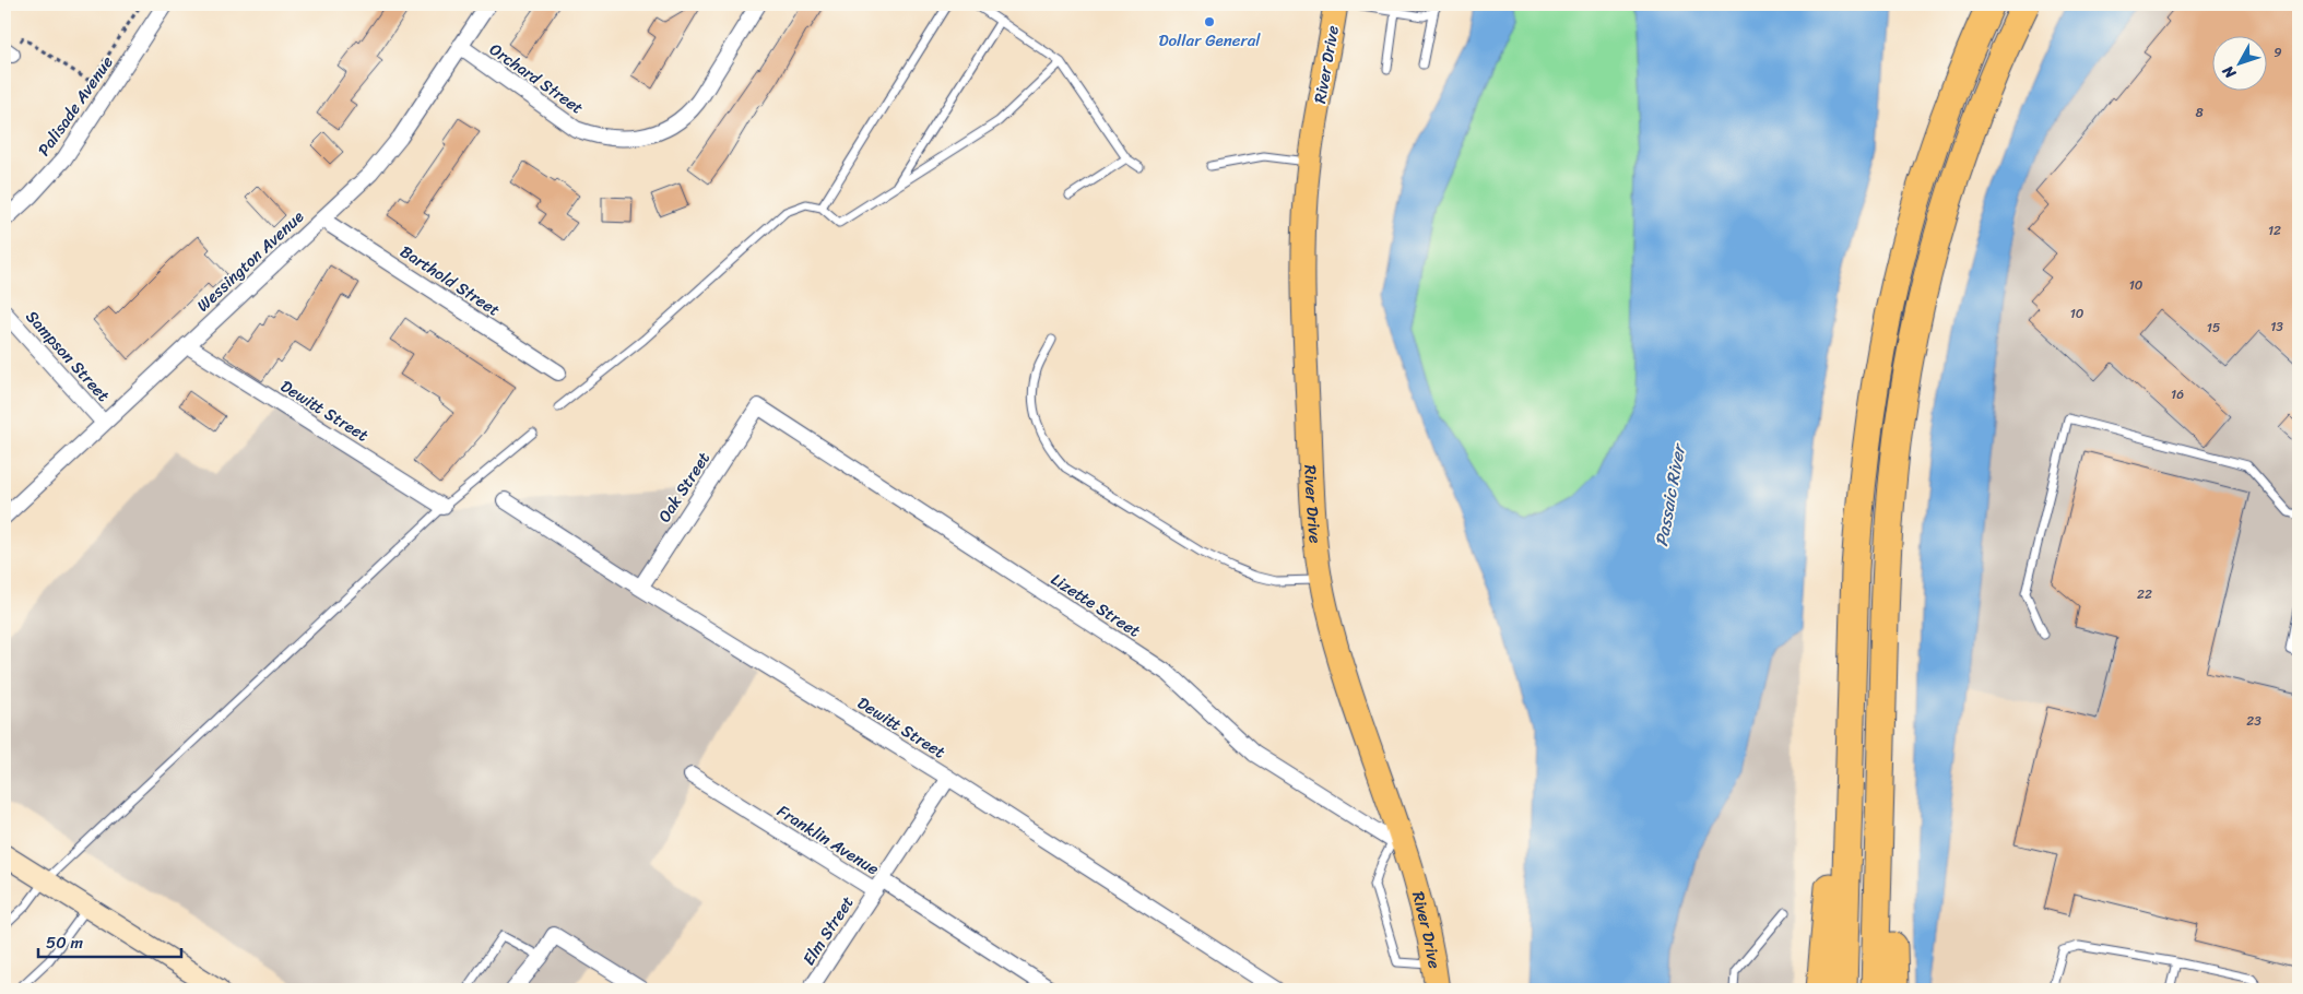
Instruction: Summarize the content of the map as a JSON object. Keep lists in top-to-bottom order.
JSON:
{
  "streets": {
    "main road": ["River Drive"],
    "street": [
      "Orchard Street",
      "Palisade Avenue",
      "Wessington Avenue",
      "Barthold Street",
      "Sampson Street",
      "Dewitt Street",
      "Oak Street",
      "Lizette Street",
      "Franklin Avenue",
      "Elm Street"
    ]
  },
  "crossings": [
    ["River Drive", "Lizette Street"],
    ["Orchard Street", "Wessington Avenue"],
    ["Wessington Avenue", "Barthold Street"],
    ["Wessington Avenue", "Sampson Street"],
    ["Wessington Avenue", "Dewitt Street"],
    ["Dewitt Street", "Oak Street"],
    ["Dewitt Street", "Elm Street"],
    ["Oak Street", "Lizette Street"],
    ["Franklin Avenue", "Elm Street"]
  ],
  "water": ["Passaic River"],
  "places": ["Dollar General"],
  "house_numbers": [
    "9",
    "8",
    "12",
    "10",
    "10",
    "13",
    "15",
    "16",
    "22",
    "23"
  ],
  "scale_bar": "50 m",
  "north": "bottom left"
}
